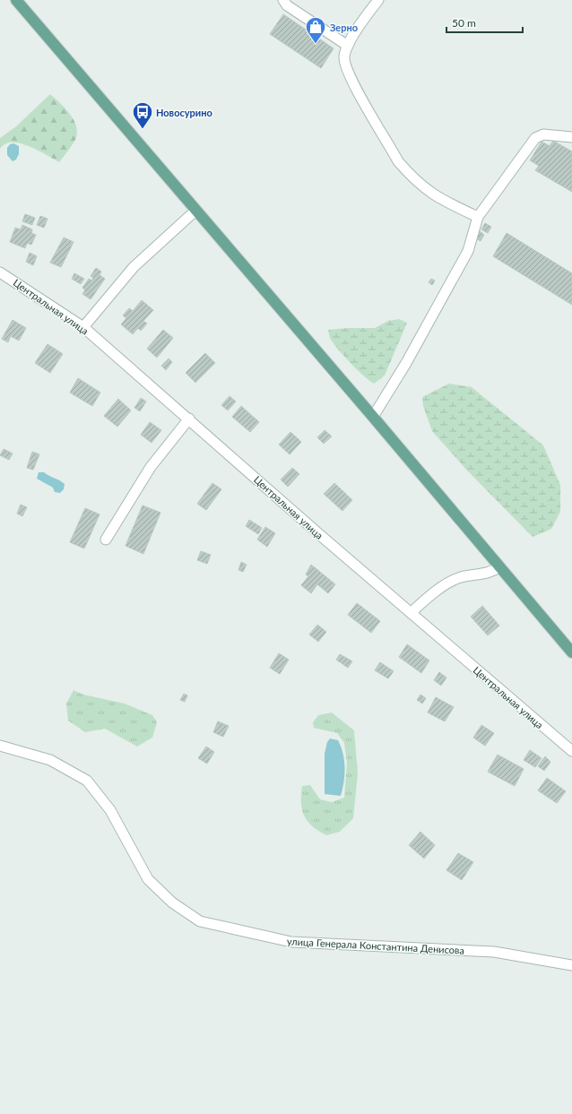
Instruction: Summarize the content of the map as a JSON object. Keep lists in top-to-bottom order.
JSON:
{
  "streets": {
    "street": ["Центральная улица", "улица Генерала Константина Денисова"]
  },
  "places": {
    "shop": ["Зерно"],
    "bus stop": ["Новосурино"]
  },
  "scale_bar": "50 m"
}
